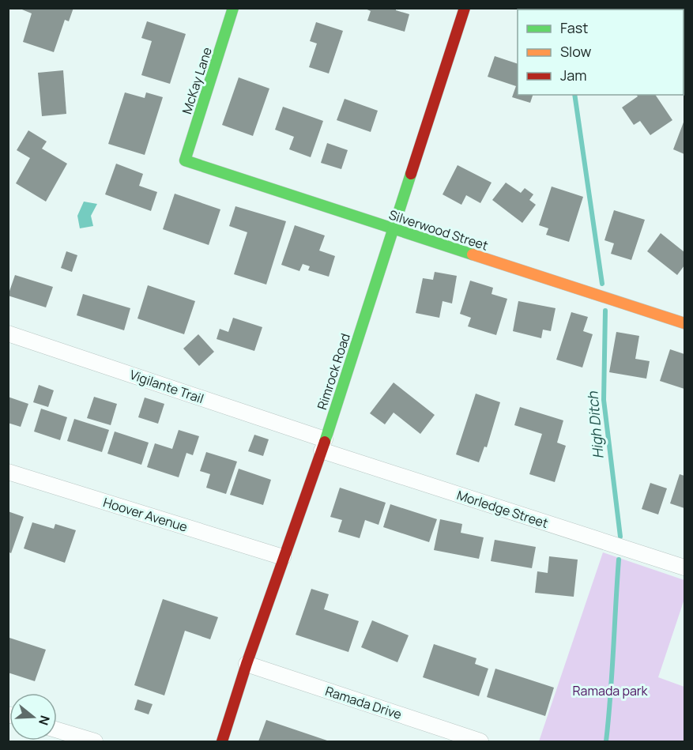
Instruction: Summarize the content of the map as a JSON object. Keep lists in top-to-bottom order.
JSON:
{
  "streets": {
    "main road": ["McKay Lane", "Silverwood Street", "Rimrock Road"],
    "street": [
      "Vigilante Trail",
      "Morledge Street",
      "Hoover Avenue",
      "Ramada Drive"
    ]
  },
  "crossings": [
    ["McKay Lane", "Silverwood Street"],
    ["Silverwood Street", "Rimrock Road"],
    ["Rimrock Road", "Vigilante Trail"],
    ["Rimrock Road", "Morledge Street"],
    ["Rimrock Road", "Hoover Avenue"],
    ["Rimrock Road", "Ramada Drive"],
    ["Vigilante Trail", "Morledge Street"]
  ],
  "water": ["High Ditch"],
  "parks": ["Ramada park"],
  "legend": ["Fast", "Slow", "Jam"],
  "north": "right"
}
